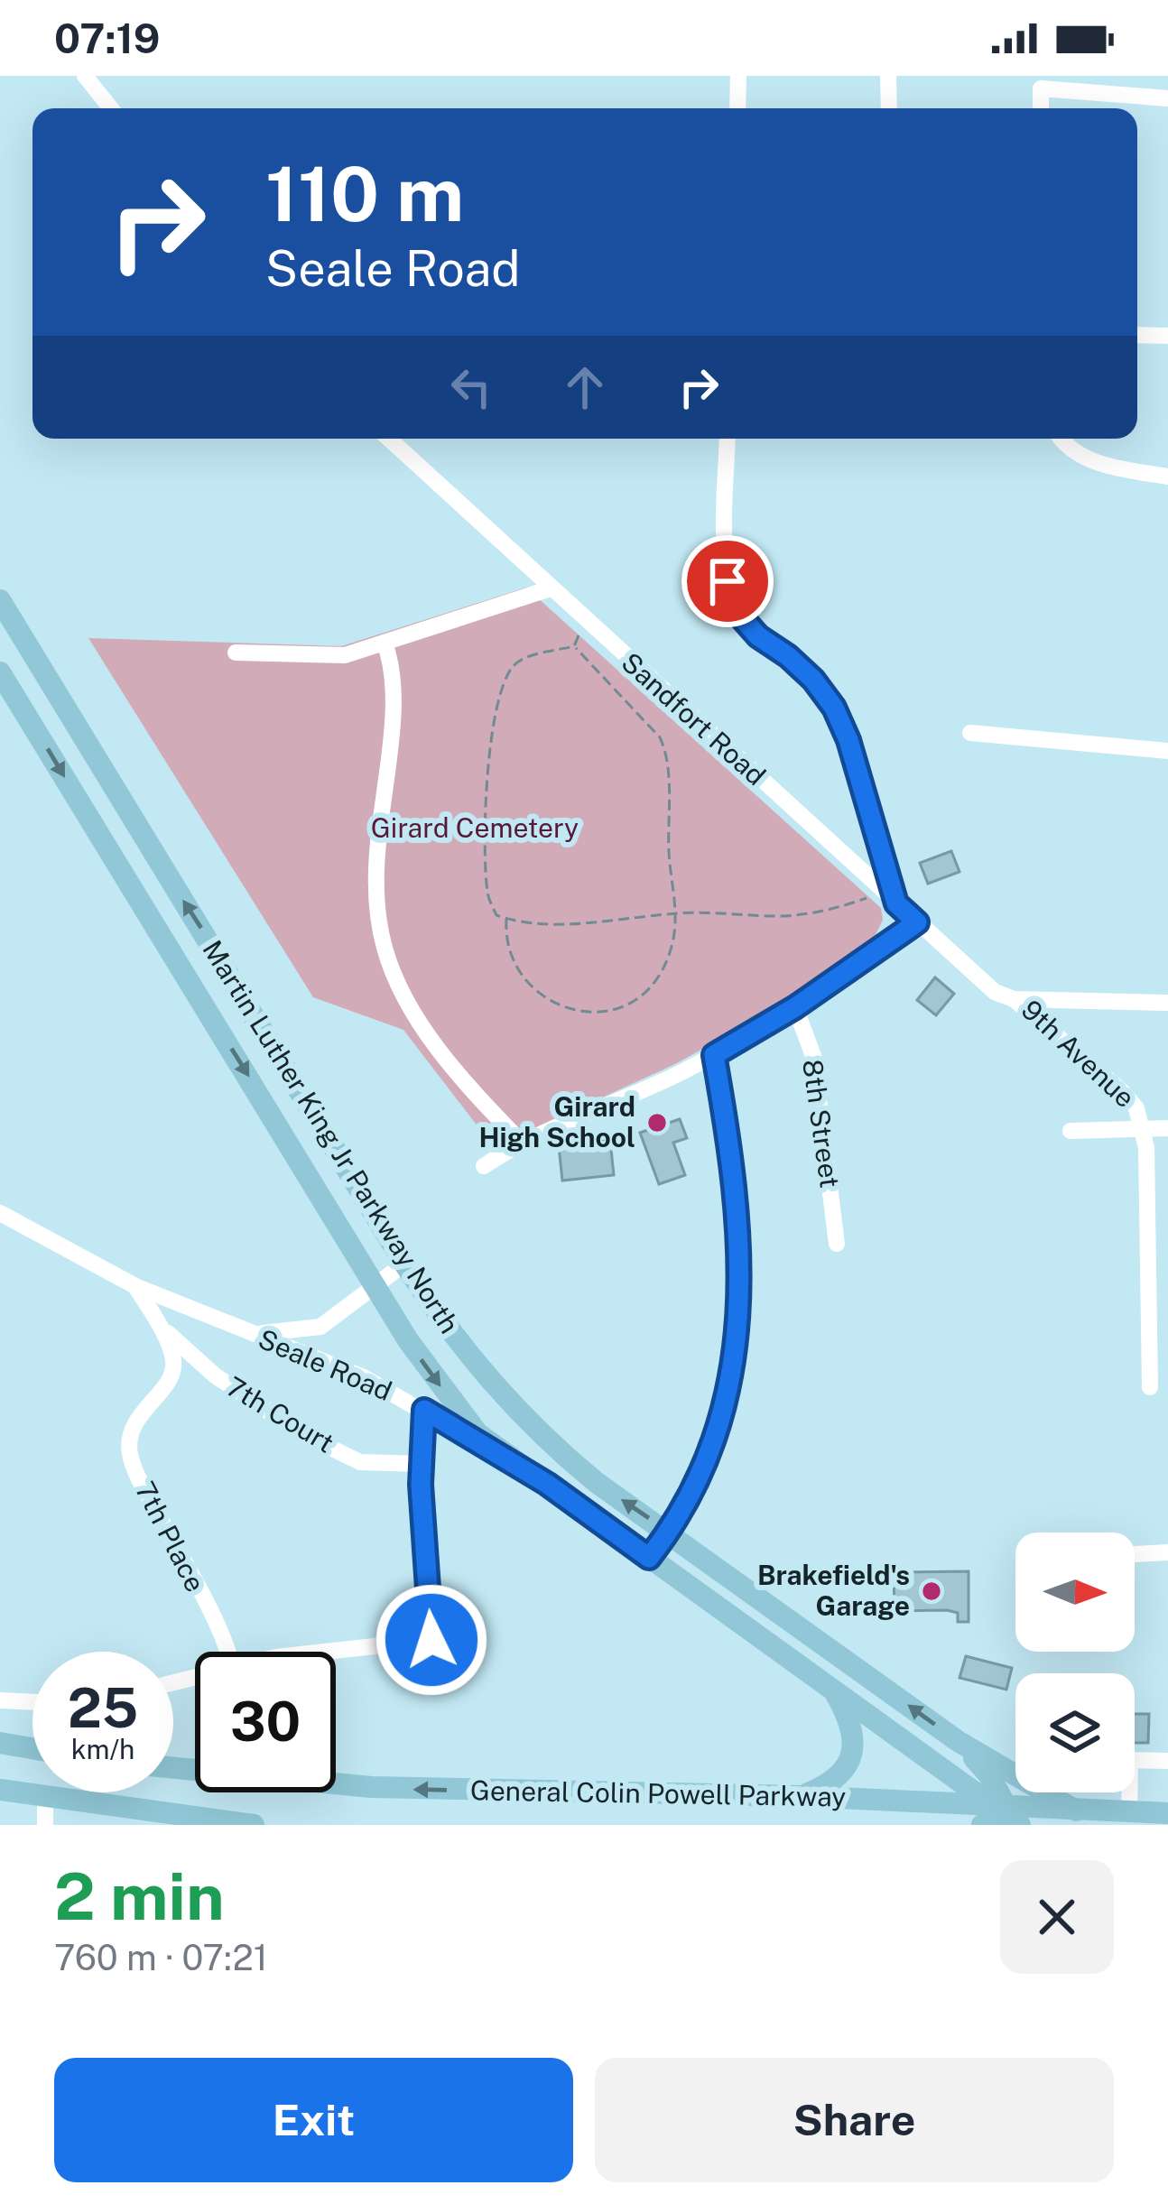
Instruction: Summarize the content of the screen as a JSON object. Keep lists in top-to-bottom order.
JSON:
{
  "streets": {
    "main road": ["Martin Luther King Jr Parkway North", "General Colin Powell Parkway"],
    "street": [
      "Sandfort Road",
      "9th Avenue",
      "8th Street",
      "Seale Road",
      "7th Court",
      "7th Place"
    ]
  },
  "crossings": [
    ["Sandfort Road", "9th Avenue"],
    ["Martin Luther King Jr Parkway North", "Seale Road"],
    ["Martin Luther King Jr Parkway North", "General Colin Powell Parkway"],
    ["Seale Road", "7th Place"],
    ["7th Court", "7th Place"]
  ],
  "one_way": ["General Colin Powell Parkway"],
  "parks": ["Girard Cemetery"],
  "places": ["Girard High School", "Brakefield's Garage"],
  "north": "right",
  "page": {
    "status": "07:19",
    "turn": ["110 m", "Seale Road"],
    "speed": "25 km/h",
    "limit": "30",
    "heading": ["2 min", "760 m · 07:21"],
    "buttons": ["Exit", "Share"]
  }
}
